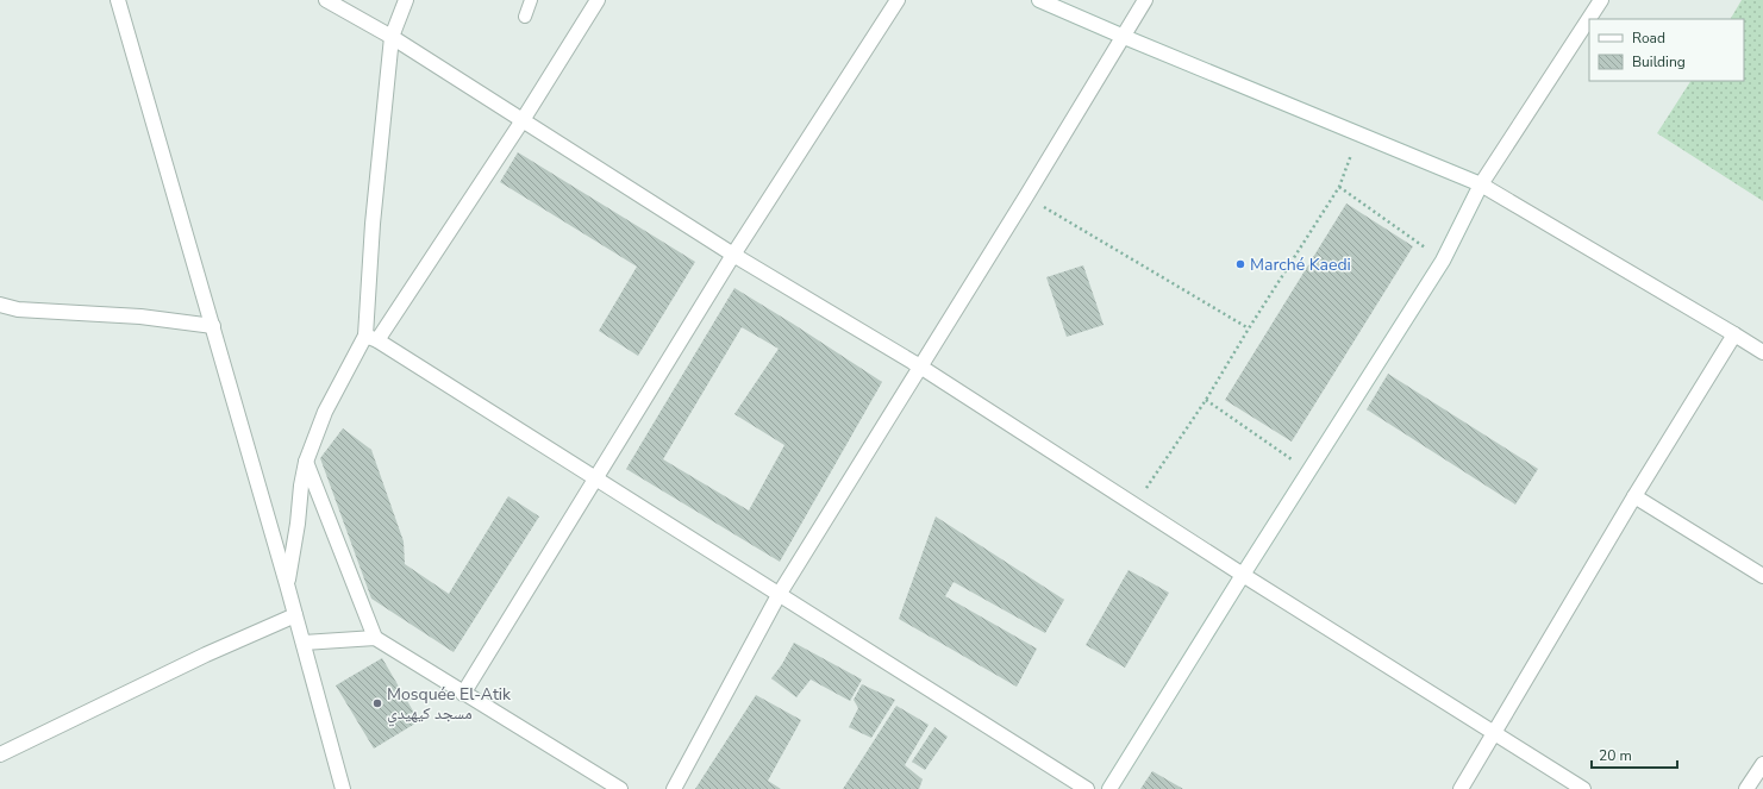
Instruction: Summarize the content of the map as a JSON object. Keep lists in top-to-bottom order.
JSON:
{
  "places": ["Marché Kaedi", "Mosquée El-Atik مسجد كيهيدي"],
  "legend": ["Road", "Building"],
  "scale_bar": "20 m"
}
